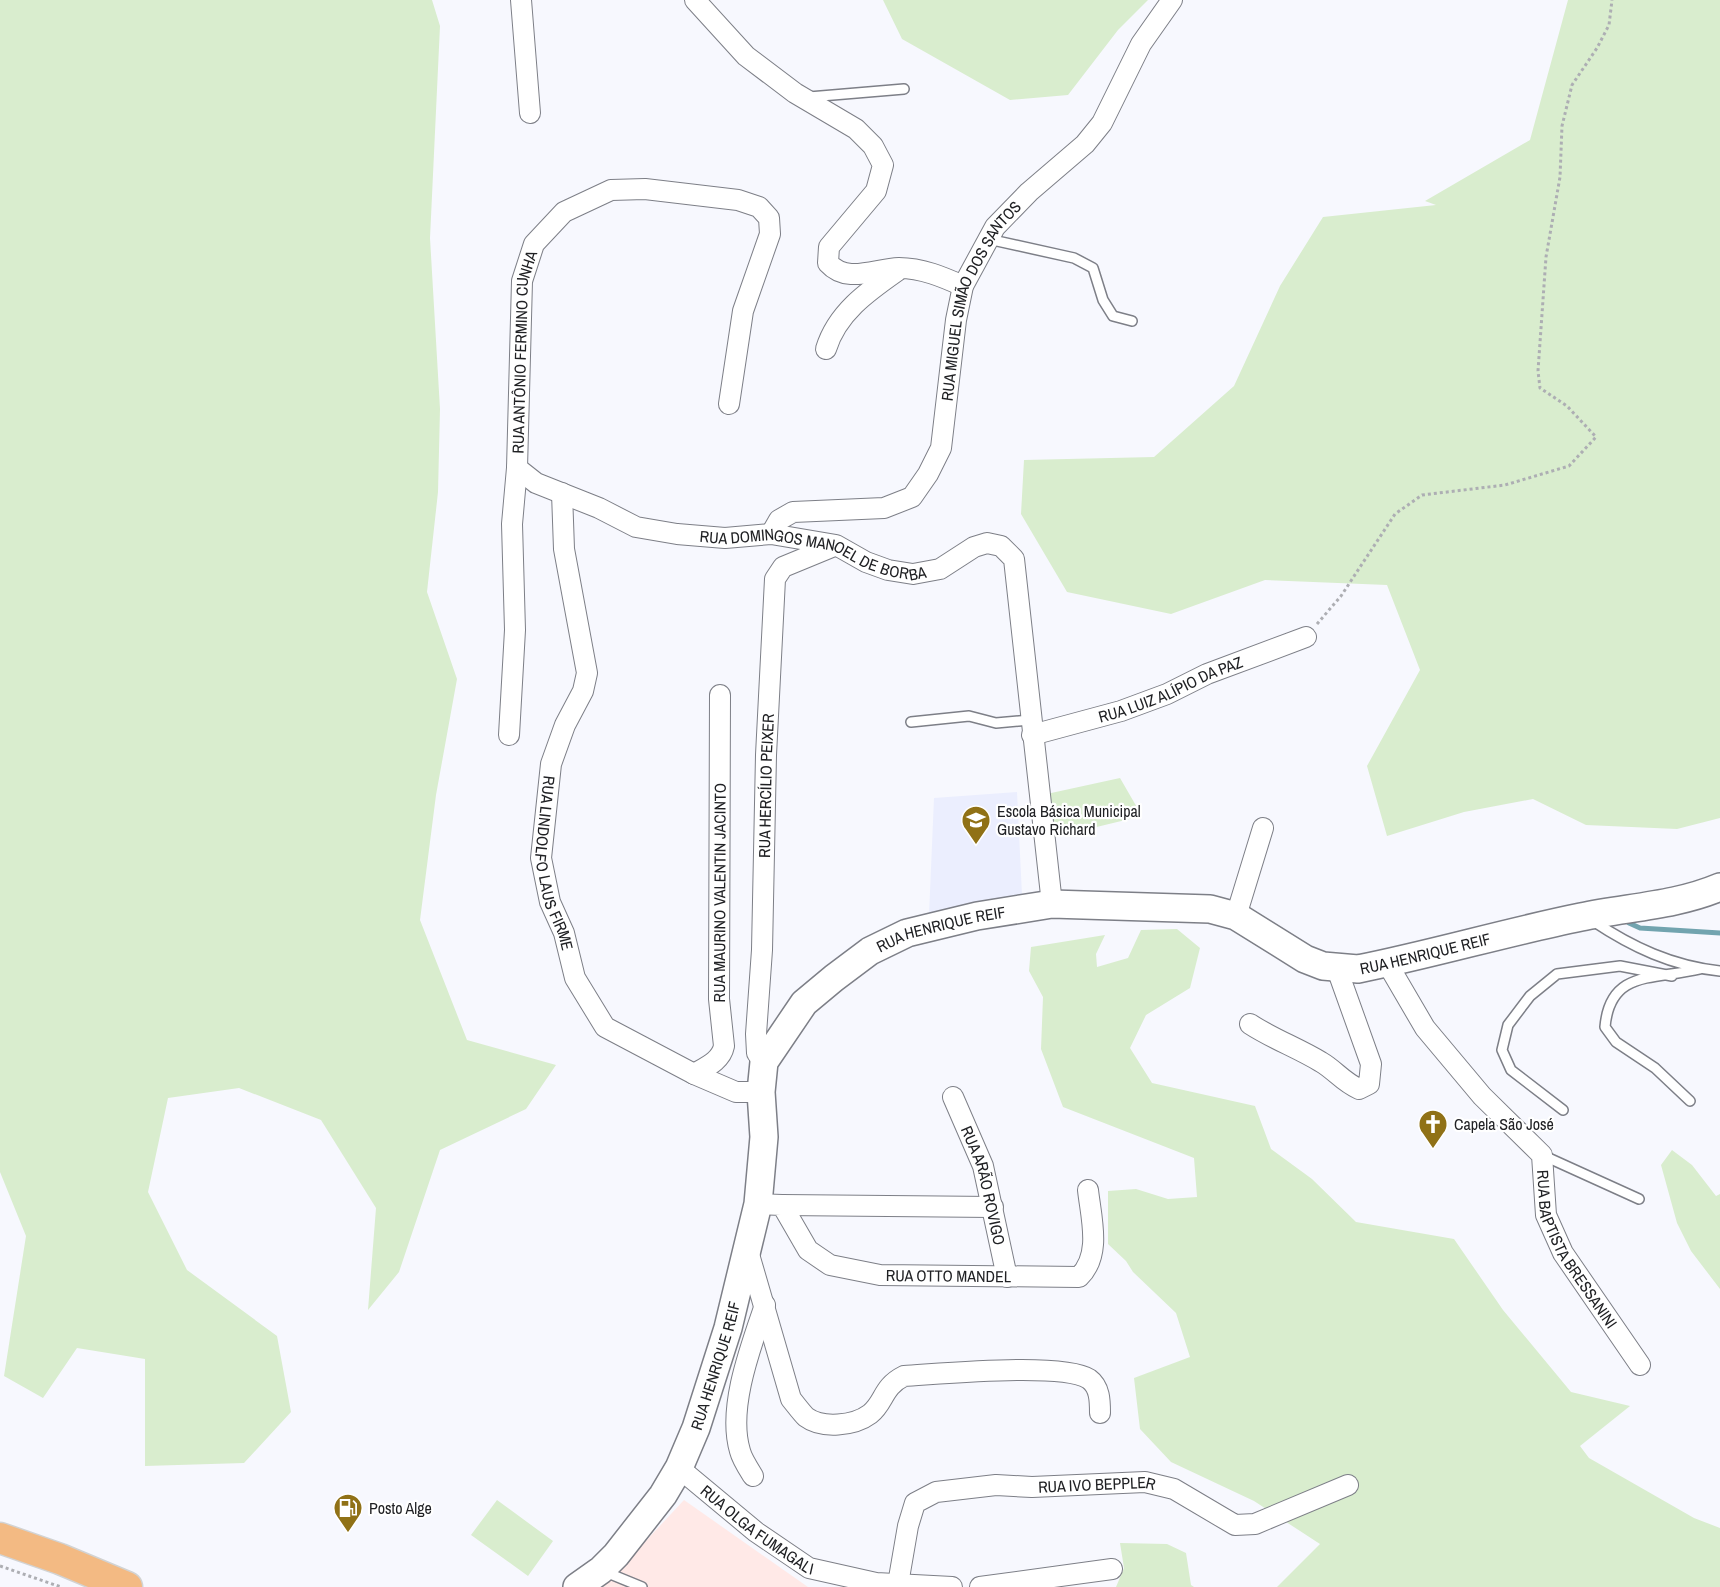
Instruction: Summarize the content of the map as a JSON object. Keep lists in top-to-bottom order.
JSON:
{
  "streets": {
    "street": [
      "RUA MIGUEL SIMÃO DOS SANTOS",
      "RUA ANTÔNIO FERMINO CUNHA",
      "RUA DOMINGOS MANOEL DE BORBA",
      "RUA LUIZ ALÍPIO DA PAZ",
      "RUA HERCÍLIO PEIXER",
      "RUA LINDOLFO LAUS FIRME",
      "RUA MAURINO VALENTIN JACINTO",
      "RUA HENRIQUE REIF",
      "RUA ARÃO ROVIGO",
      "RUA BAPTISTA BRESSANINI",
      "RUA OTTO MANDEL",
      "RUA IVO BEPPLER",
      "RUA OLGA FUMAGALI"
    ]
  },
  "crossings": [
    ["RUA MIGUEL SIMÃO DOS SANTOS", "RUA DOMINGOS MANOEL DE BORBA"],
    ["RUA ANTÔNIO FERMINO CUNHA", "RUA DOMINGOS MANOEL DE BORBA"],
    ["RUA DOMINGOS MANOEL DE BORBA", "RUA LUIZ ALÍPIO DA PAZ"],
    ["RUA DOMINGOS MANOEL DE BORBA", "RUA HERCÍLIO PEIXER"],
    ["RUA DOMINGOS MANOEL DE BORBA", "RUA LINDOLFO LAUS FIRME"],
    ["RUA DOMINGOS MANOEL DE BORBA", "RUA HENRIQUE REIF"],
    ["RUA HERCÍLIO PEIXER", "RUA HENRIQUE REIF"],
    ["RUA LINDOLFO LAUS FIRME", "RUA MAURINO VALENTIN JACINTO"],
    ["RUA LINDOLFO LAUS FIRME", "RUA HENRIQUE REIF"],
    ["RUA HENRIQUE REIF", "RUA BAPTISTA BRESSANINI"],
    ["RUA HENRIQUE REIF", "RUA OTTO MANDEL"],
    ["RUA HENRIQUE REIF", "RUA OLGA FUMAGALI"],
    ["RUA ARÃO ROVIGO", "RUA OTTO MANDEL"],
    ["RUA IVO BEPPLER", "RUA OLGA FUMAGALI"]
  ],
  "places": {
    "school or university": ["Escola Básica Municipal Gustavo Richard"],
    "church": ["Capela São José"],
    "fuel station": ["Posto Alge"]
  }
}
